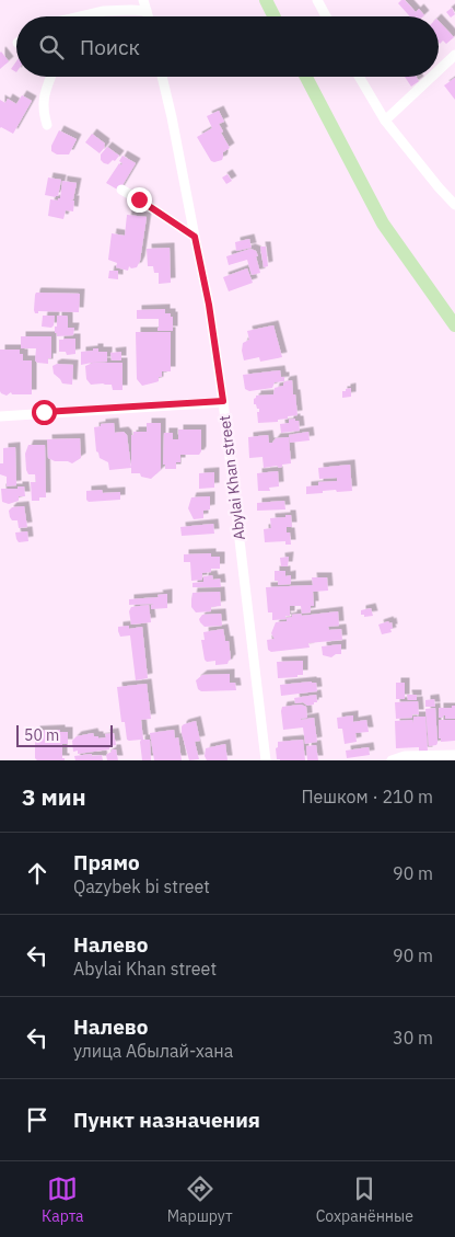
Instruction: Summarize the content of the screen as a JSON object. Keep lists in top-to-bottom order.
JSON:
{
  "streets": {
    "street": ["Abylai Khan street"]
  },
  "scale_bar": "50 m",
  "page": {
    "search": "Поиск",
    "scale": "50 m",
    "heading": ["3 мин", "Пешком · 210 m"],
    "list": [
      ["Прямо", "Qazybek bi street", "90 m"],
      ["Налево", "Abylai Khan street", "90 m"],
      ["Налево", "улица Абылай-хана", "30 m"],
      "Пункт назначения"
    ],
    "nav": ["Карта", "Маршрут", "Сохранённые"]
  }
}
